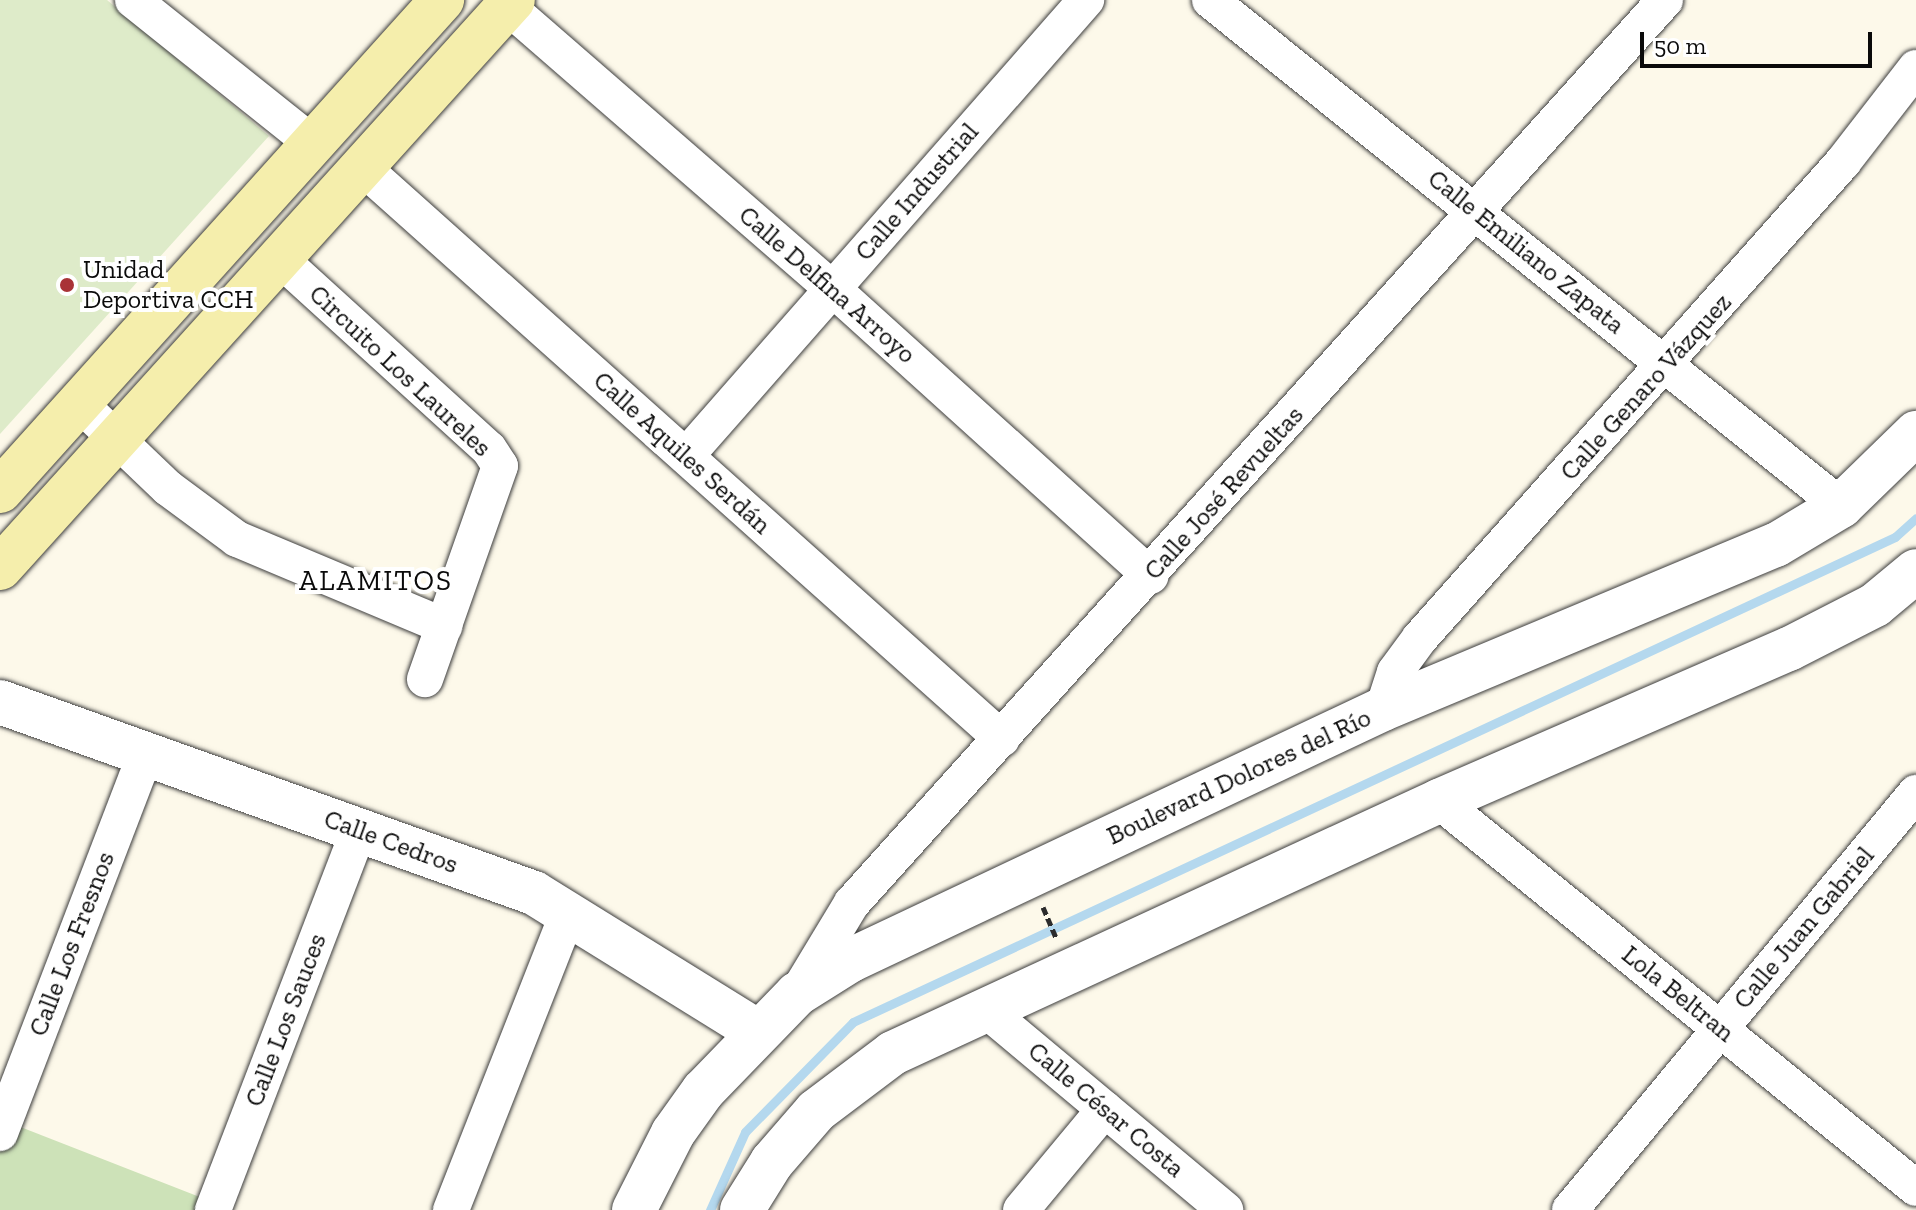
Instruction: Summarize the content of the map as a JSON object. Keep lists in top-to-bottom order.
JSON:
{
  "streets": {
    "street": [
      "Calle Industrial",
      "Calle Emiliano Zapata",
      "Calle Delfina Arroyo",
      "Circuito Los Laureles",
      "Calle Genaro Vázquez",
      "Calle Aquiles Serdán",
      "Calle José Revueltas",
      "Boulevard Dolores del Río",
      "Calle Cedros",
      "Calle Juan Gabriel",
      "Calle Los Fresnos",
      "Lola Beltran",
      "Calle Los Sauces",
      "Calle César Costa"
    ]
  },
  "crossings": [
    ["Calle Industrial", "Calle Delfina Arroyo"],
    ["Calle Industrial", "Calle Aquiles Serdán"],
    ["Calle Emiliano Zapata", "Calle Genaro Vázquez"],
    ["Calle Emiliano Zapata", "Calle José Revueltas"],
    ["Calle Emiliano Zapata", "Boulevard Dolores del Río"],
    ["Calle Delfina Arroyo", "Calle José Revueltas"],
    ["Calle Genaro Vázquez", "Boulevard Dolores del Río"],
    ["Calle Aquiles Serdán", "Calle José Revueltas"],
    ["Calle José Revueltas", "Boulevard Dolores del Río"],
    ["Boulevard Dolores del Río", "Calle Cedros"],
    ["Calle Cedros", "Calle Los Fresnos"],
    ["Calle Cedros", "Calle Los Sauces"],
    ["Calle Juan Gabriel", "Lola Beltran"]
  ],
  "districts": ["ALAMITOS"],
  "places": ["Unidad Deportiva CCH"],
  "scale_bar": "50 m"
}
